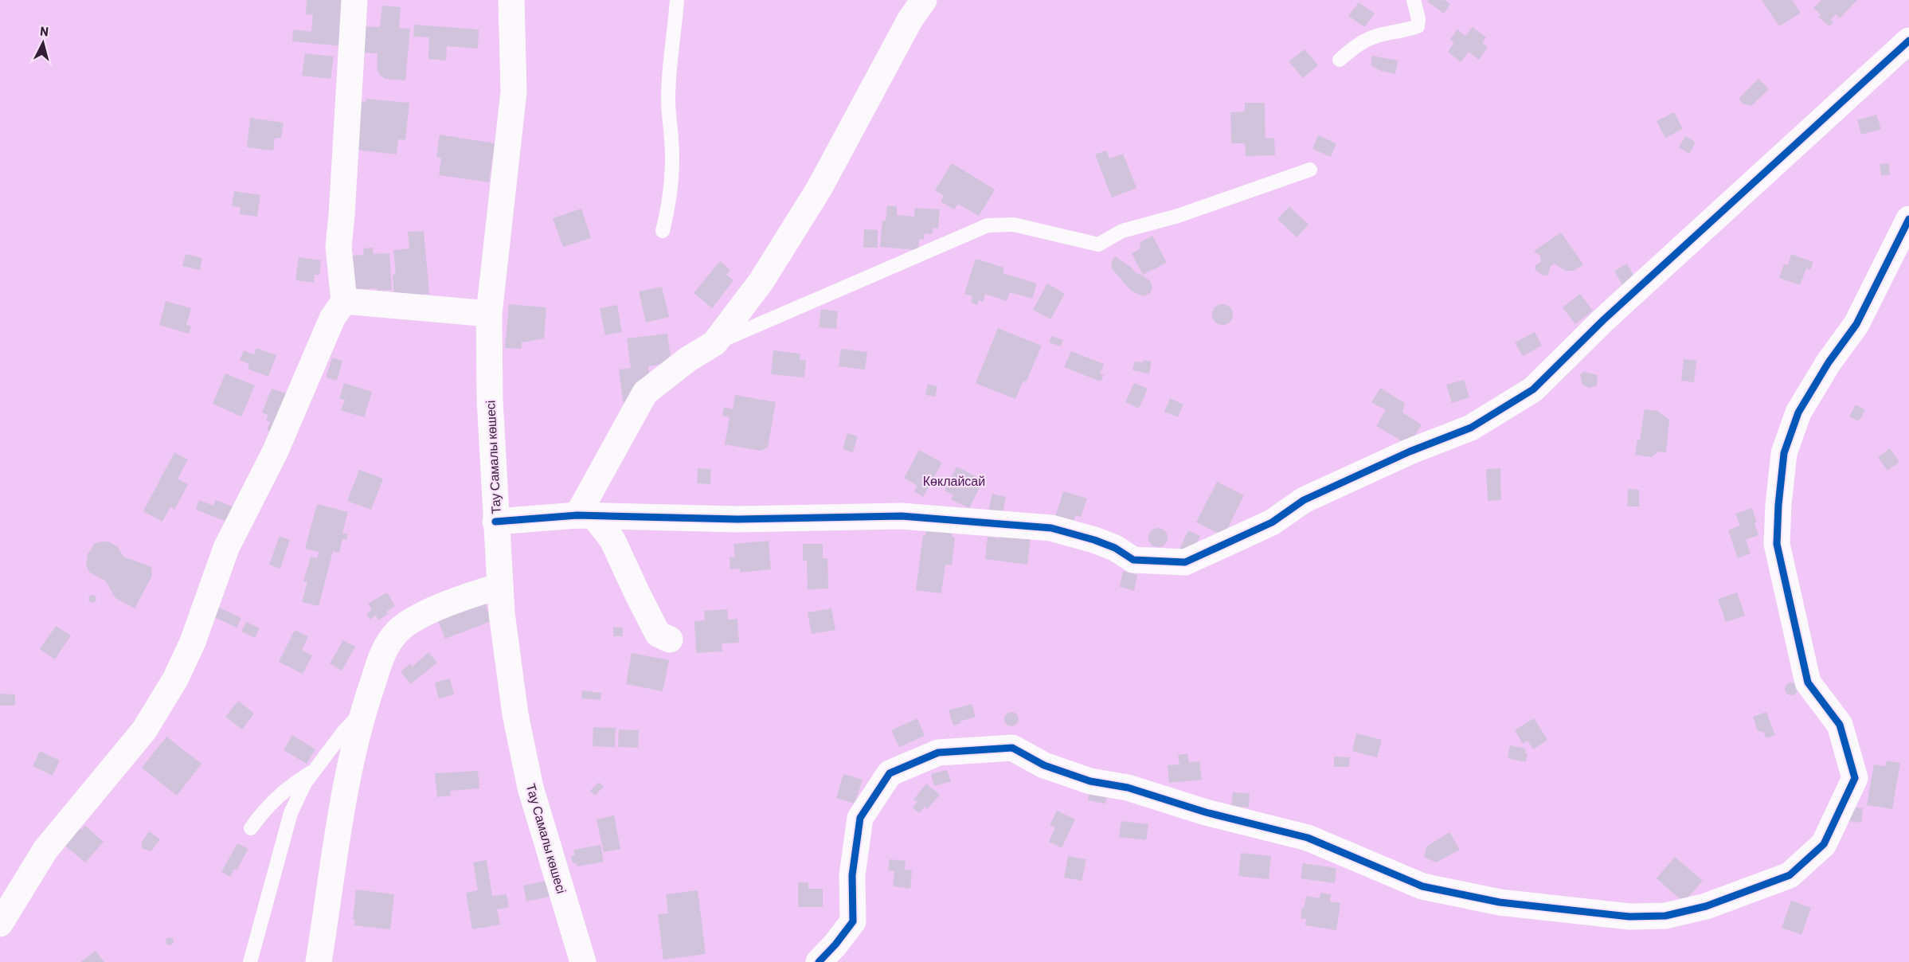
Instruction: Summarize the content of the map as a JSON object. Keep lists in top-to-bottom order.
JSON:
{
  "streets": {
    "street": ["Тау Самалы көшесі"]
  },
  "parks": ["Көклайсай"],
  "north": "top"
}
